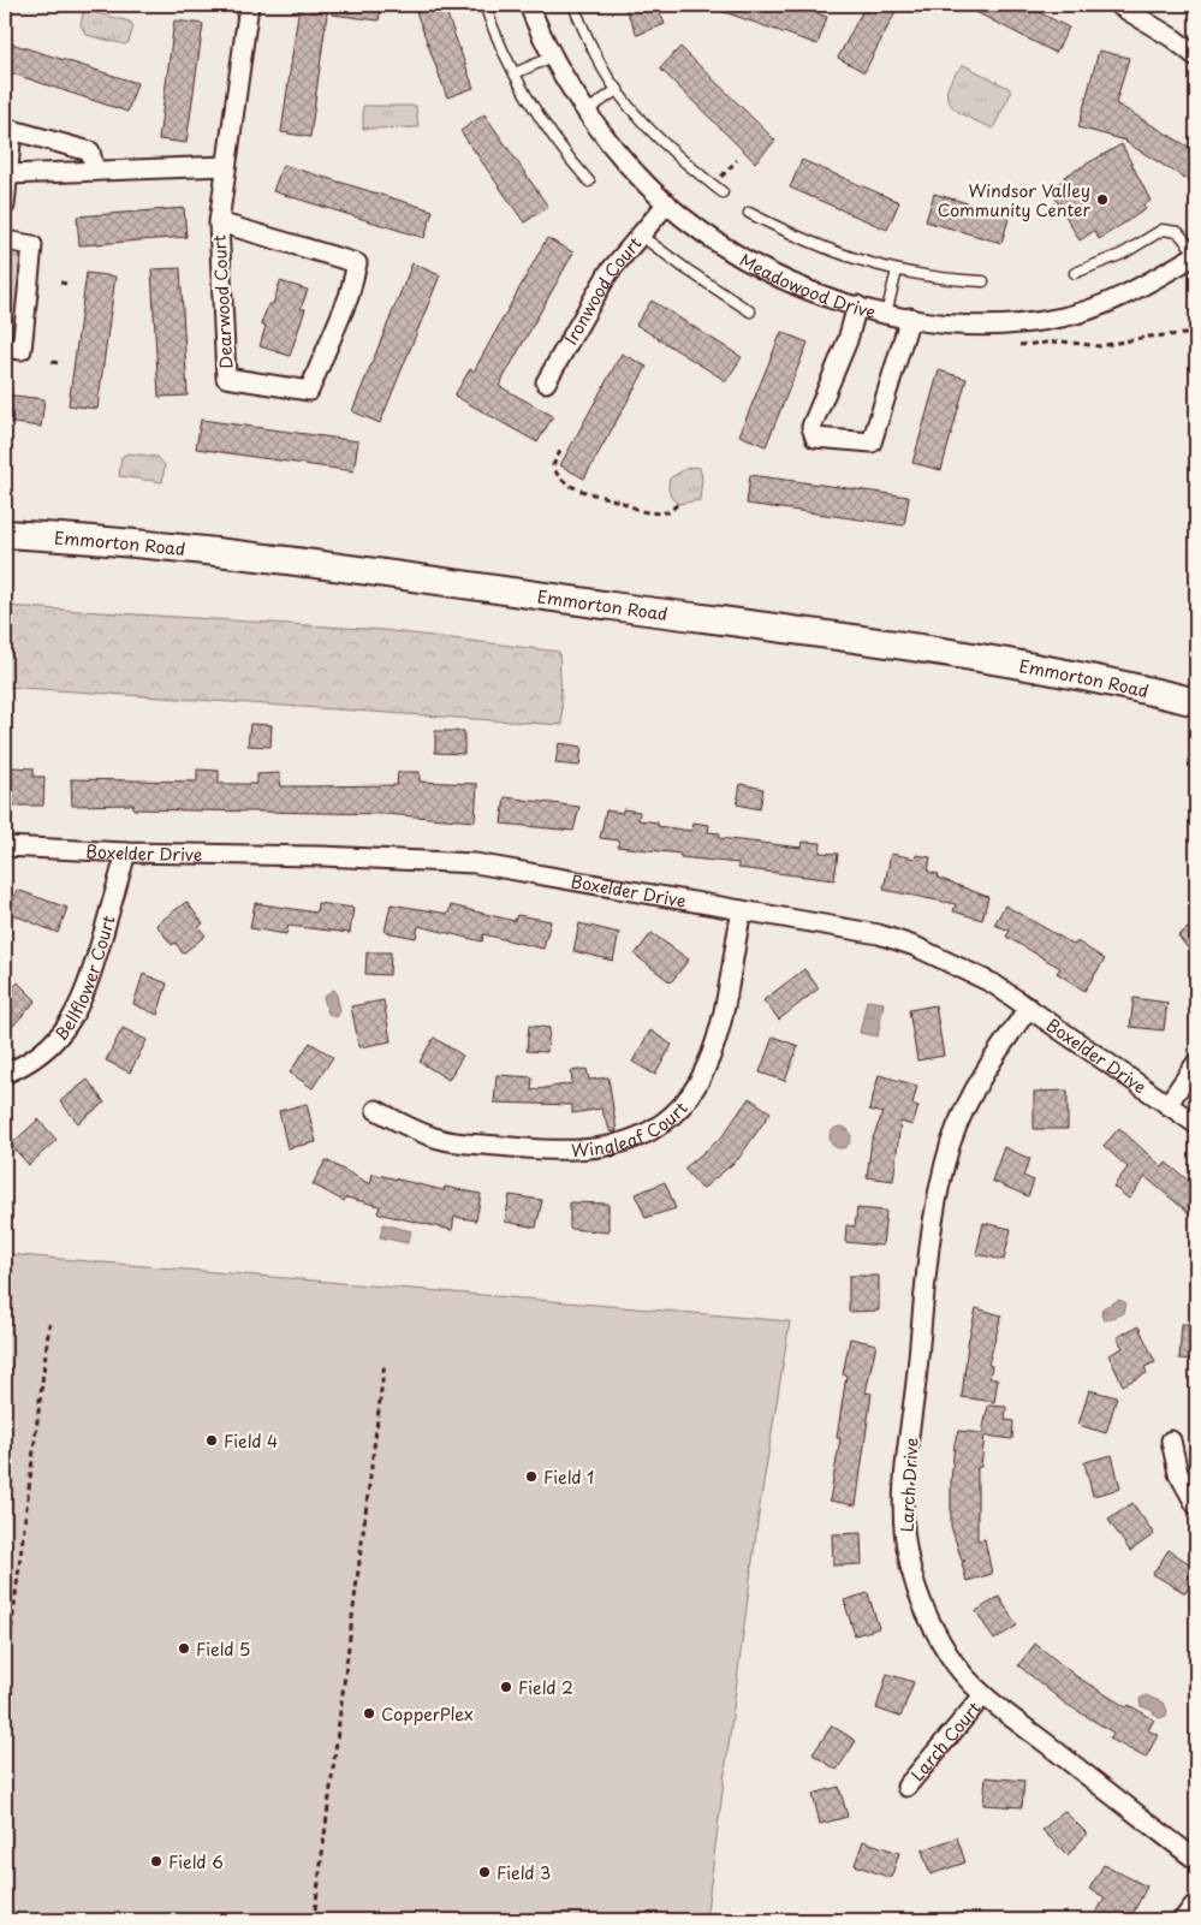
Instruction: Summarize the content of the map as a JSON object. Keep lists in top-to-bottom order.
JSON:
{
  "streets": {
    "main road": ["Emmorton Road"],
    "street": [
      "Meadowood Drive",
      "Ironwood Court",
      "Dearwood Court",
      "Boxelder Drive",
      "Bellflower Court",
      "Wingleaf Court",
      "Larch Drive",
      "Larch Court"
    ]
  },
  "crossings": [
    ["Meadowood Drive", "Ironwood Court"],
    ["Boxelder Drive", "Bellflower Court"],
    ["Boxelder Drive", "Wingleaf Court"],
    ["Boxelder Drive", "Larch Drive"],
    ["Larch Drive", "Larch Court"]
  ],
  "places": [
    "Windsor Valley Community Center",
    "Field 4",
    "Field 1",
    "Field 5",
    "Field 2",
    "CopperPlex",
    "Field 6",
    "Field 3"
  ]
}
